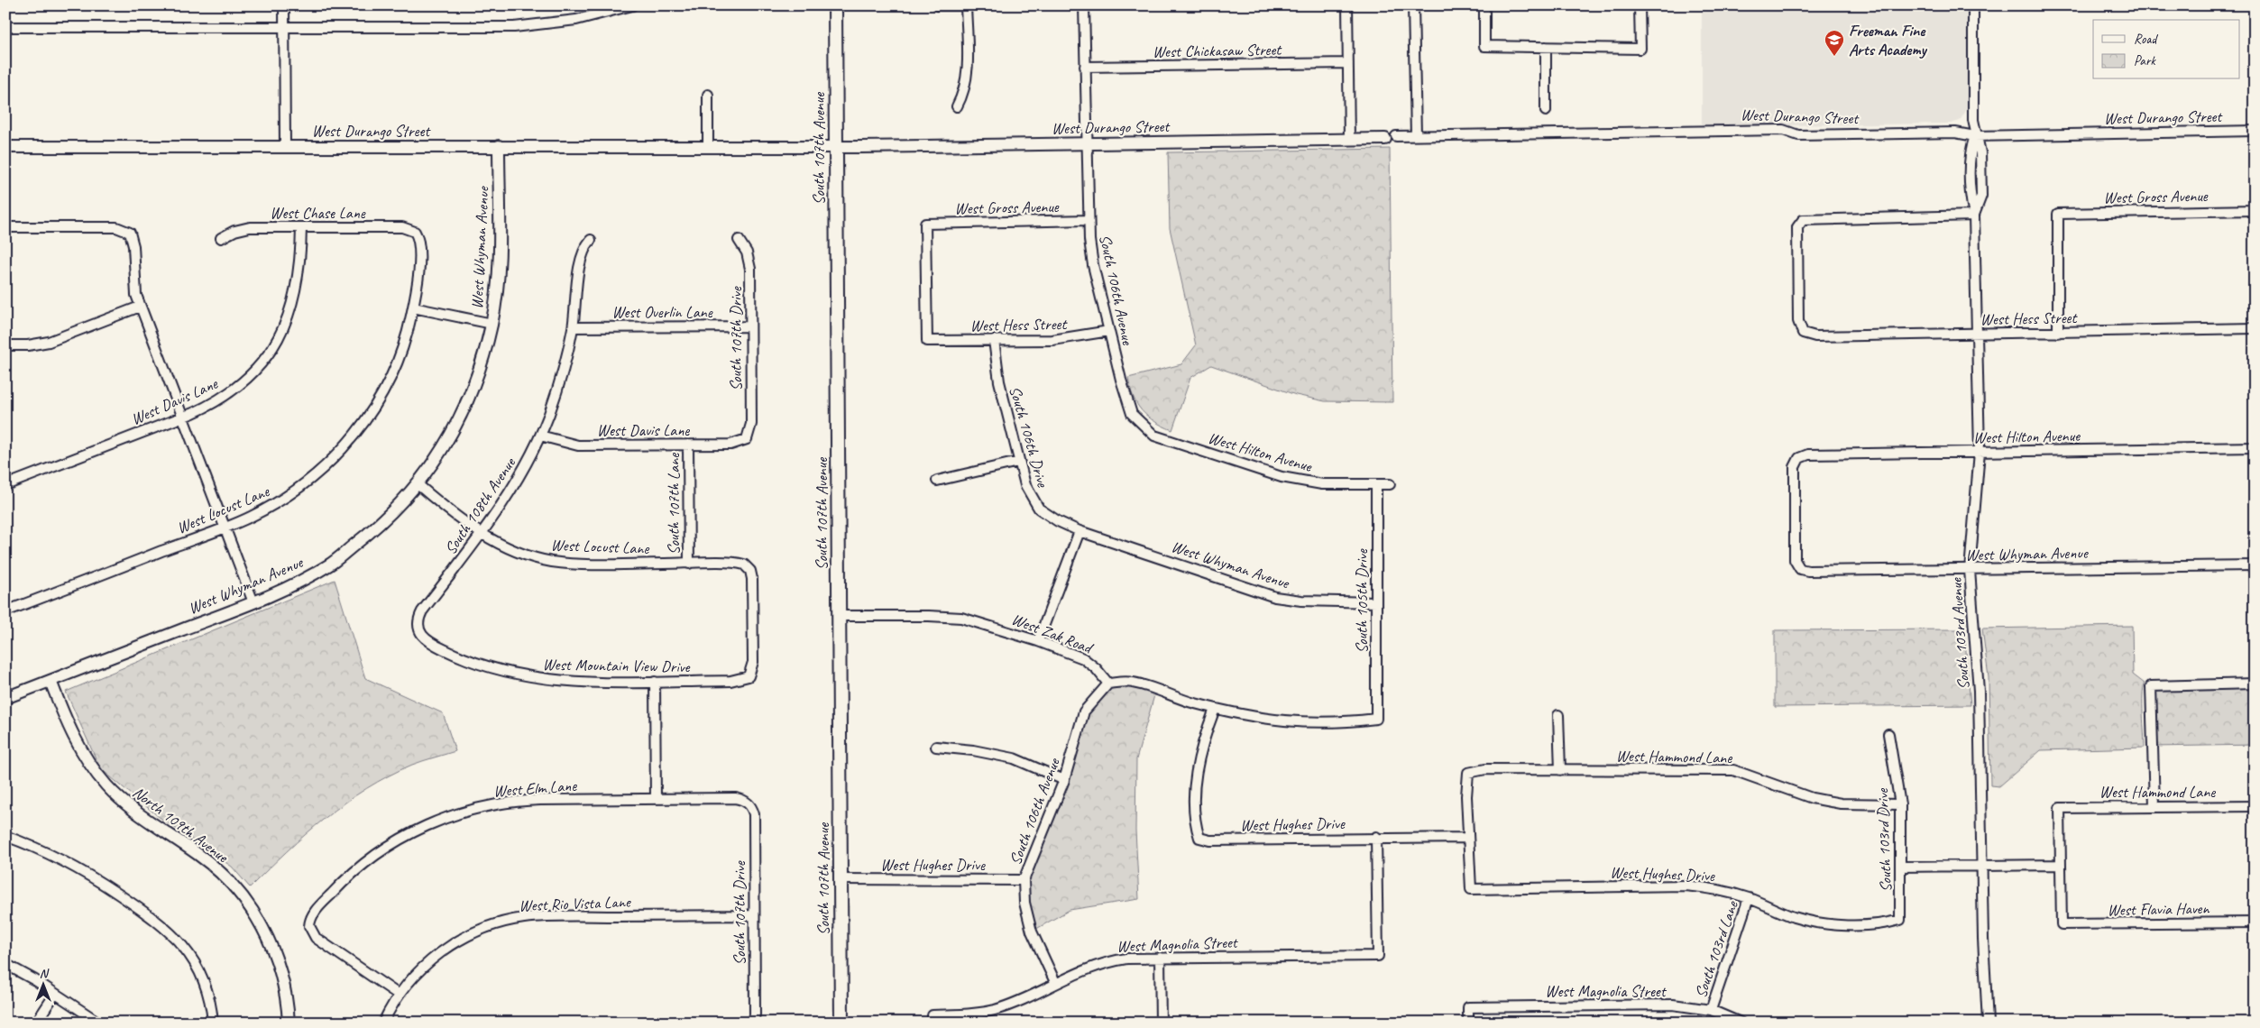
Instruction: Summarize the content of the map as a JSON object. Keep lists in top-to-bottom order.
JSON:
{
  "streets": {
    "main road": ["South 107th Avenue"],
    "street": [
      "West Chickasaw Street",
      "West Durango Street",
      "West Gross Avenue",
      "West Chase Lane",
      "West Whyman Avenue",
      "South 106th Avenue",
      "West Overlin Lane",
      "West Hess Street",
      "South 107th Drive",
      "West Davis Lane",
      "South 106th Drive",
      "West Hilton Avenue",
      "South 107th Lane",
      "South 108th Avenue",
      "West Locust Lane",
      "South 105th Drive",
      "West Zak Road",
      "South 103rd Avenue",
      "West Mountain View Drive",
      "West Hammond Lane",
      "West Elm Lane",
      "North 109th Avenue",
      "West Hughes Drive",
      "South 103rd Drive",
      "West Rio Vista Lane",
      "West Flavia Haven",
      "West Magnolia Street",
      "South 103rd Lane"
    ]
  },
  "crossings": [
    ["West Chickasaw Street", "South 106th Avenue"],
    ["West Durango Street", "South 107th Avenue"],
    ["West Durango Street", "West Whyman Avenue"],
    ["West Durango Street", "South 106th Avenue"],
    ["West Durango Street", "South 103rd Avenue"],
    ["South 107th Avenue", "West Zak Road"],
    ["South 107th Avenue", "West Hughes Drive"],
    ["West Gross Avenue", "South 106th Avenue"],
    ["West Gross Avenue", "West Hess Street"],
    ["West Chase Lane", "West Davis Lane"],
    ["West Chase Lane", "West Locust Lane"],
    ["West Whyman Avenue", "South 106th Drive"],
    ["West Whyman Avenue", "West Hilton Avenue"],
    ["West Whyman Avenue", "West Locust Lane"],
    ["West Whyman Avenue", "South 105th Drive"],
    ["West Whyman Avenue", "South 103rd Avenue"],
    ["West Whyman Avenue", "North 109th Avenue"],
    ["South 106th Avenue", "West Hess Street"],
    ["South 106th Avenue", "West Hilton Avenue"],
    ["South 106th Avenue", "West Zak Road"],
    ["South 106th Avenue", "West Hughes Drive"],
    ["South 106th Avenue", "West Magnolia Street"],
    ["West Overlin Lane", "South 107th Drive"],
    ["West Overlin Lane", "South 108th Avenue"],
    ["West Hess Street", "South 106th Drive"],
    ["West Hess Street", "South 103rd Avenue"],
    ["South 107th Drive", "West Davis Lane"],
    ["South 107th Drive", "West Elm Lane"],
    ["South 107th Drive", "West Rio Vista Lane"],
    ["West Davis Lane", "South 107th Lane"],
    ["West Davis Lane", "South 108th Avenue"],
    ["West Hilton Avenue", "South 105th Drive"],
    ["West Hilton Avenue", "South 103rd Avenue"],
    ["South 107th Lane", "West Locust Lane"],
    ["South 108th Avenue", "West Locust Lane"],
    ["South 108th Avenue", "West Mountain View Drive"],
    ["West Locust Lane", "West Mountain View Drive"],
    ["South 105th Drive", "West Hughes Drive"],
    ["West Hammond Lane", "West Hughes Drive"],
    ["West Hammond Lane", "South 103rd Drive"],
    ["West Hammond Lane", "West Flavia Haven"],
    ["West Elm Lane", "West Rio Vista Lane"],
    ["West Hughes Drive", "South 103rd Drive"],
    ["West Hughes Drive", "West Magnolia Street"],
    ["West Hughes Drive", "South 103rd Lane"],
    ["West Magnolia Street", "South 103rd Lane"]
  ],
  "places": {
    "school or university": ["Freeman Fine Arts Academy"]
  },
  "legend": ["Road", "Park"],
  "north": "top"
}
